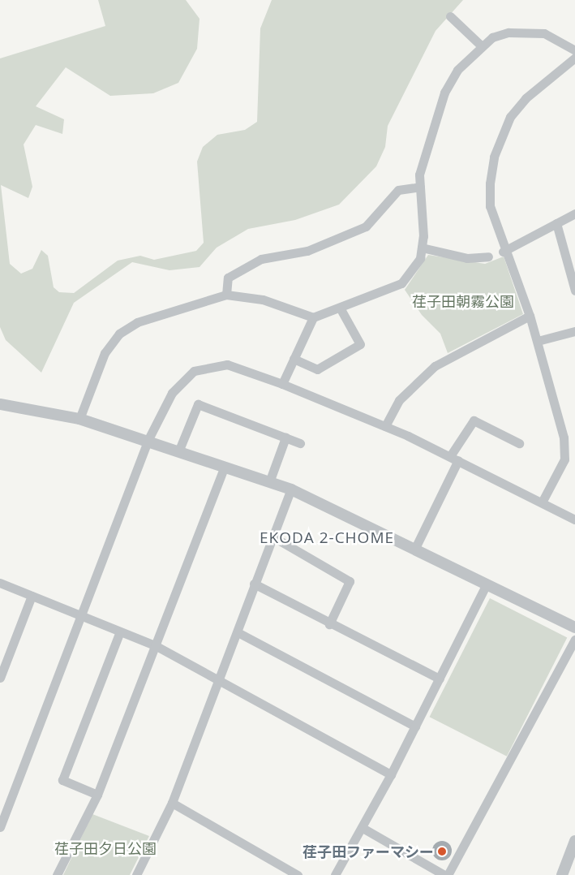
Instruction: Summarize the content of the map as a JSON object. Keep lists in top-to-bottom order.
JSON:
{
  "districts": ["EKODA 2-CHOME"],
  "parks": ["荏子田朝霧公園", "荏子田夕日公園"],
  "places": ["荏子田ファーマシー"]
}
